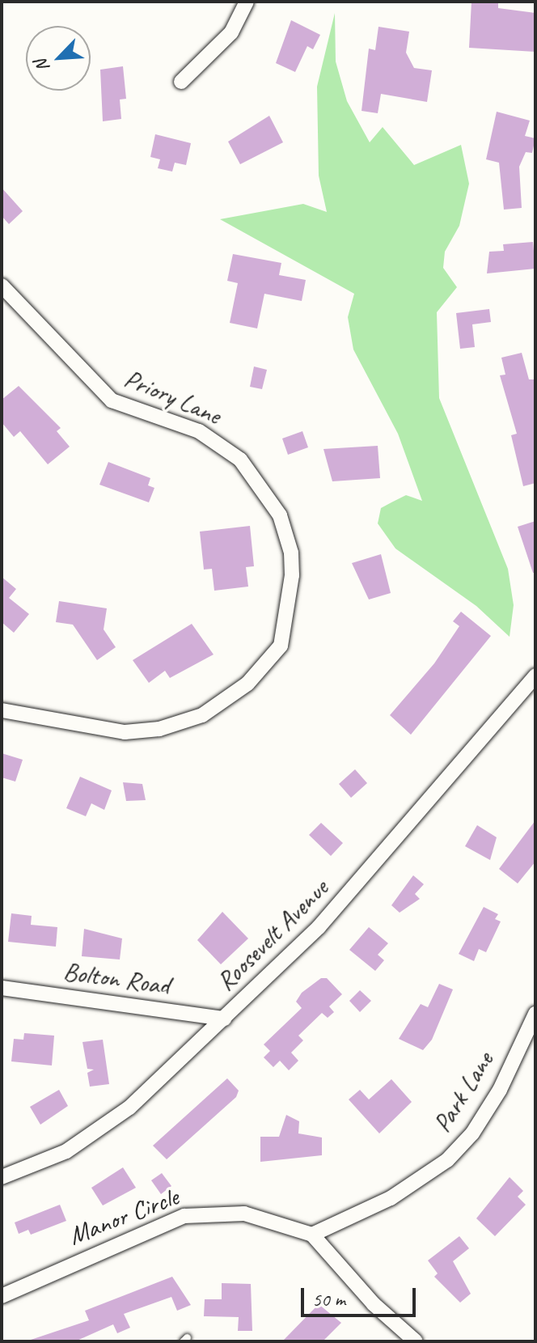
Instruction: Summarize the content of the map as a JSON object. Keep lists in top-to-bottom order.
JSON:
{
  "streets": {
    "street": [
      "Priory Lane",
      "Roosevelt Avenue",
      "Bolton Road",
      "Park Lane",
      "Manor Circle"
    ]
  },
  "crossings": [
    ["Roosevelt Avenue", "Bolton Road"],
    ["Park Lane", "Manor Circle"]
  ],
  "scale_bar": "50 m",
  "north": "bottom left"
}
